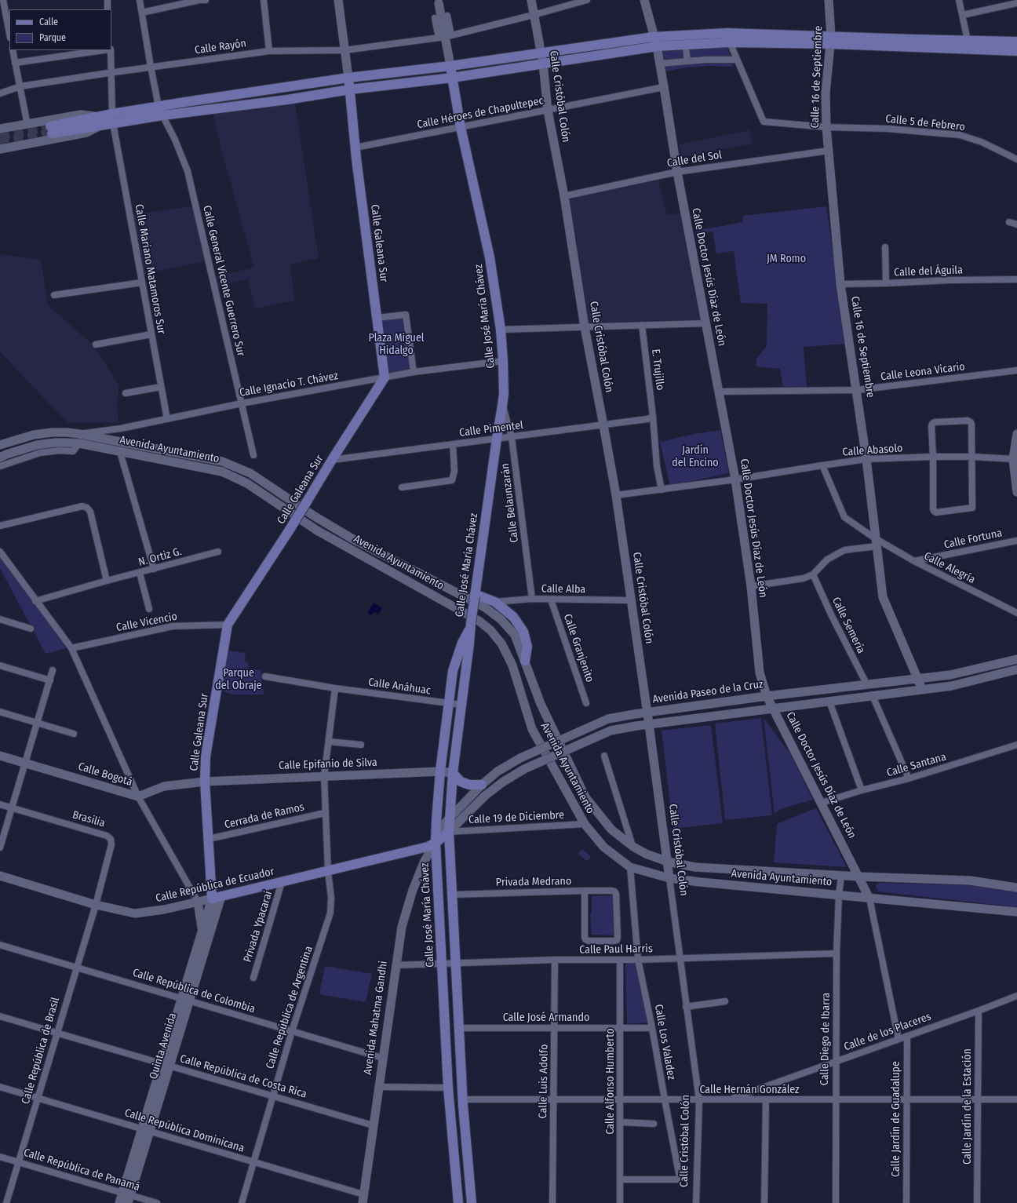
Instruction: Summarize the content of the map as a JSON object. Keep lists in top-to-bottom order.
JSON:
{
  "streets": {
    "main road": [
      "Calle 16 de Septiembre",
      "Calle Cristóbal Colón",
      "Calle Galeana Sur",
      "Calle Doctor Jesús Díaz de León",
      "Calle José María Chávez",
      "Avenida Ayuntamiento",
      "Avenida Paseo de la Cruz",
      "Calle Epifanio de Silva",
      "Calle Bogotá",
      "Calle República de Ecuador",
      "Avenida Mahatma Gandhi",
      "Quinta Avenida"
    ],
    "street": [
      "Calle Rayón",
      "Calle Héroes de Chapultepec",
      "Calle 5 de Febrero",
      "Calle del Sol",
      "Calle Mariano Matamoros Sur",
      "Calle del Águila",
      "Calle General Vicente Guerrero Sur",
      "E. Trujillo",
      "Calle Leona Vicario",
      "Calle Ignacio T. Chávez",
      "Calle Pimentel",
      "Calle Abasolo",
      "Calle Belaunzarán",
      "Calle Fortuna",
      "N. Ortiz G.",
      "Calle Alegría",
      "Calle Alba",
      "Calle Vicencio",
      "Calle Semería",
      "Calle Granjenito",
      "Calle Anáhuac",
      "Calle Santana",
      "Cerrada de Ramos",
      "Calle 19 de Diciembre",
      "Brasilia",
      "Privada Medrano",
      "Privada Ypacaraí",
      "Calle Paul Harris",
      "Calle República de Colombia",
      "Calle República de Argentina",
      "Calle José Armando",
      "Calle de los Placeres",
      "Calle Diego de Ibarra",
      "Calle Los Valadez",
      "Calle República de Brasil",
      "Calle República de Costa Rica",
      "Calle Luis Adolfo",
      "Calle Alfonso Humberto",
      "Calle Hernán González",
      "Calle Jardín de la Estación",
      "Calle Jardín de Guadalupe",
      "Calle República Dominicana",
      "Calle República de Panamá"
    ]
  },
  "crossings": [
    ["Calle Rayón", "Calle Cristóbal Colón"],
    ["Calle 16 de Septiembre", "Calle 5 de Febrero"],
    ["Calle 16 de Septiembre", "Calle del Sol"],
    ["Calle 16 de Septiembre", "Calle del Águila"],
    ["Calle 16 de Septiembre", "Calle Leona Vicario"],
    ["Calle 16 de Septiembre", "Calle Abasolo"],
    ["Calle 16 de Septiembre", "Calle Alegría"],
    ["Calle 16 de Septiembre", "Avenida Paseo de la Cruz"],
    ["Calle Cristóbal Colón", "Calle Héroes de Chapultepec"],
    ["Calle Cristóbal Colón", "Calle del Sol"],
    ["Calle Cristóbal Colón", "Calle Pimentel"],
    ["Calle Cristóbal Colón", "Avenida Ayuntamiento"],
    ["Calle Cristóbal Colón", "Calle Abasolo"],
    ["Calle Cristóbal Colón", "Calle Alba"],
    ["Calle Cristóbal Colón", "Avenida Paseo de la Cruz"],
    ["Calle Cristóbal Colón", "Calle Paul Harris"],
    ["Calle Cristóbal Colón", "Calle Hernán González"],
    ["Calle Héroes de Chapultepec", "Calle Galeana Sur"],
    ["Calle Héroes de Chapultepec", "Calle Doctor Jesús Díaz de León"],
    ["Calle Héroes de Chapultepec", "Calle José María Chávez"],
    ["Calle del Sol", "Calle Doctor Jesús Díaz de León"],
    ["Calle Galeana Sur", "Calle Ignacio T. Chávez"],
    ["Calle Galeana Sur", "Calle Pimentel"],
    ["Calle Galeana Sur", "Calle Vicencio"],
    ["Calle Galeana Sur", "Calle Epifanio de Silva"],
    ["Calle Galeana Sur", "Calle Bogotá"],
    ["Calle Galeana Sur", "Cerrada de Ramos"],
    ["Calle Galeana Sur", "Calle República de Ecuador"],
    ["Calle Galeana Sur", "Quinta Avenida"],
    ["Calle Mariano Matamoros Sur", "Calle Ignacio T. Chávez"],
    ["Calle Doctor Jesús Díaz de León", "Calle Leona Vicario"],
    ["Calle Doctor Jesús Díaz de León", "Avenida Ayuntamiento"],
    ["Calle Doctor Jesús Díaz de León", "Calle Abasolo"],
    ["Calle Doctor Jesús Díaz de León", "Avenida Paseo de la Cruz"],
    ["Calle Doctor Jesús Díaz de León", "Calle Santana"],
    ["Calle Doctor Jesús Díaz de León", "Calle de los Placeres"],
    ["Calle General Vicente Guerrero Sur", "Calle Ignacio T. Chávez"],
    ["Calle José María Chávez", "Calle Ignacio T. Chávez"],
    ["Calle José María Chávez", "Calle Pimentel"],
    ["Calle José María Chávez", "Calle Belaunzarán"],
    ["Calle José María Chávez", "Calle Anáhuac"],
    ["Calle José María Chávez", "Avenida Paseo de la Cruz"],
    ["Calle José María Chávez", "Calle Epifanio de Silva"],
    ["Calle José María Chávez", "Calle 19 de Diciembre"],
    ["Calle José María Chávez", "Privada Medrano"],
    ["Calle José María Chávez", "Calle República de Ecuador"],
    ["Calle José María Chávez", "Calle Paul Harris"],
    ["Calle José María Chávez", "Avenida Mahatma Gandhi"],
    ["Calle José María Chávez", "Calle José Armando"],
    ["Calle José María Chávez", "Calle Hernán González"],
    ["E. Trujillo", "Calle Pimentel"],
    ["E. Trujillo", "Calle Abasolo"],
    ["Calle Ignacio T. Chávez", "Avenida Ayuntamiento"],
    ["Calle Pimentel", "Calle Belaunzarán"],
    ["Avenida Ayuntamiento", "Calle 19 de Diciembre"],
    ["Avenida Ayuntamiento", "Calle Diego de Ibarra"],
    ["Avenida Ayuntamiento", "Calle Los Valadez"],
    ["Calle Abasolo", "Calle Alegría"],
    ["Calle Belaunzarán", "Calle Alba"],
    ["Calle Fortuna", "Calle Alegría"],
    ["Calle Alba", "Calle Granjenito"],
    ["Calle Semería", "Avenida Paseo de la Cruz"],
    ["Calle Anáhuac", "Calle República de Argentina"],
    ["Calle Epifanio de Silva", "Calle Bogotá"],
    ["Calle Epifanio de Silva", "Calle República de Argentina"],
    ["Cerrada de Ramos", "Calle República de Argentina"],
    ["Brasilia", "Calle República de Ecuador"],
    ["Brasilia", "Calle República de Brasil"],
    ["Calle República de Ecuador", "Privada Ypacaraí"],
    ["Calle República de Ecuador", "Calle República de Argentina"],
    ["Calle República de Ecuador", "Avenida Mahatma Gandhi"],
    ["Calle República de Ecuador", "Quinta Avenida"],
    ["Calle República de Ecuador", "Calle República de Brasil"],
    ["Calle Paul Harris", "Avenida Mahatma Gandhi"],
    ["Calle Paul Harris", "Calle Diego de Ibarra"],
    ["Calle Paul Harris", "Calle Los Valadez"],
    ["Calle Paul Harris", "Calle Luis Adolfo"],
    ["Calle Paul Harris", "Calle Alfonso Humberto"],
    ["Calle República de Colombia", "Calle República de Argentina"],
    ["Calle República de Colombia", "Avenida Mahatma Gandhi"],
    ["Calle República de Colombia", "Quinta Avenida"],
    ["Calle República de Colombia", "Calle República de Brasil"],
    ["Calle República de Argentina", "Calle República de Costa Rica"],
    ["Calle República de Argentina", "Calle República Dominicana"],
    ["Avenida Mahatma Gandhi", "Calle República de Costa Rica"],
    ["Avenida Mahatma Gandhi", "Calle República Dominicana"],
    ["Calle José Armando", "Calle Los Valadez"],
    ["Calle José Armando", "Calle Luis Adolfo"],
    ["Calle José Armando", "Calle Alfonso Humberto"],
    ["Calle de los Placeres", "Calle Diego de Ibarra"],
    ["Calle de los Placeres", "Calle Hernán González"],
    ["Calle de los Placeres", "Calle Jardín de la Estación"],
    ["Calle de los Placeres", "Calle Jardín de Guadalupe"],
    ["Calle Diego de Ibarra", "Calle Hernán González"],
    ["Calle Los Valadez", "Calle Alfonso Humberto"],
    ["Calle Los Valadez", "Calle Hernán González"],
    ["Quinta Avenida", "Calle República de Costa Rica"],
    ["Quinta Avenida", "Calle República Dominicana"],
    ["Quinta Avenida", "Calle República de Panamá"],
    ["Calle República de Brasil", "Calle República de Costa Rica"],
    ["Calle República de Brasil", "Calle República Dominicana"],
    ["Calle República de Brasil", "Calle República de Panamá"],
    ["Calle Luis Adolfo", "Calle Hernán González"],
    ["Calle Alfonso Humberto", "Calle Hernán González"],
    ["Calle Hernán González", "Calle Jardín de la Estación"],
    ["Calle Hernán González", "Calle Jardín de Guadalupe"]
  ],
  "parks": [
    "JM Romo",
    "Plaza Miguel Hidalgo",
    "Jardín del Encino",
    "Parque del Obraje"
  ],
  "legend": ["Calle", "Parque"]
}
